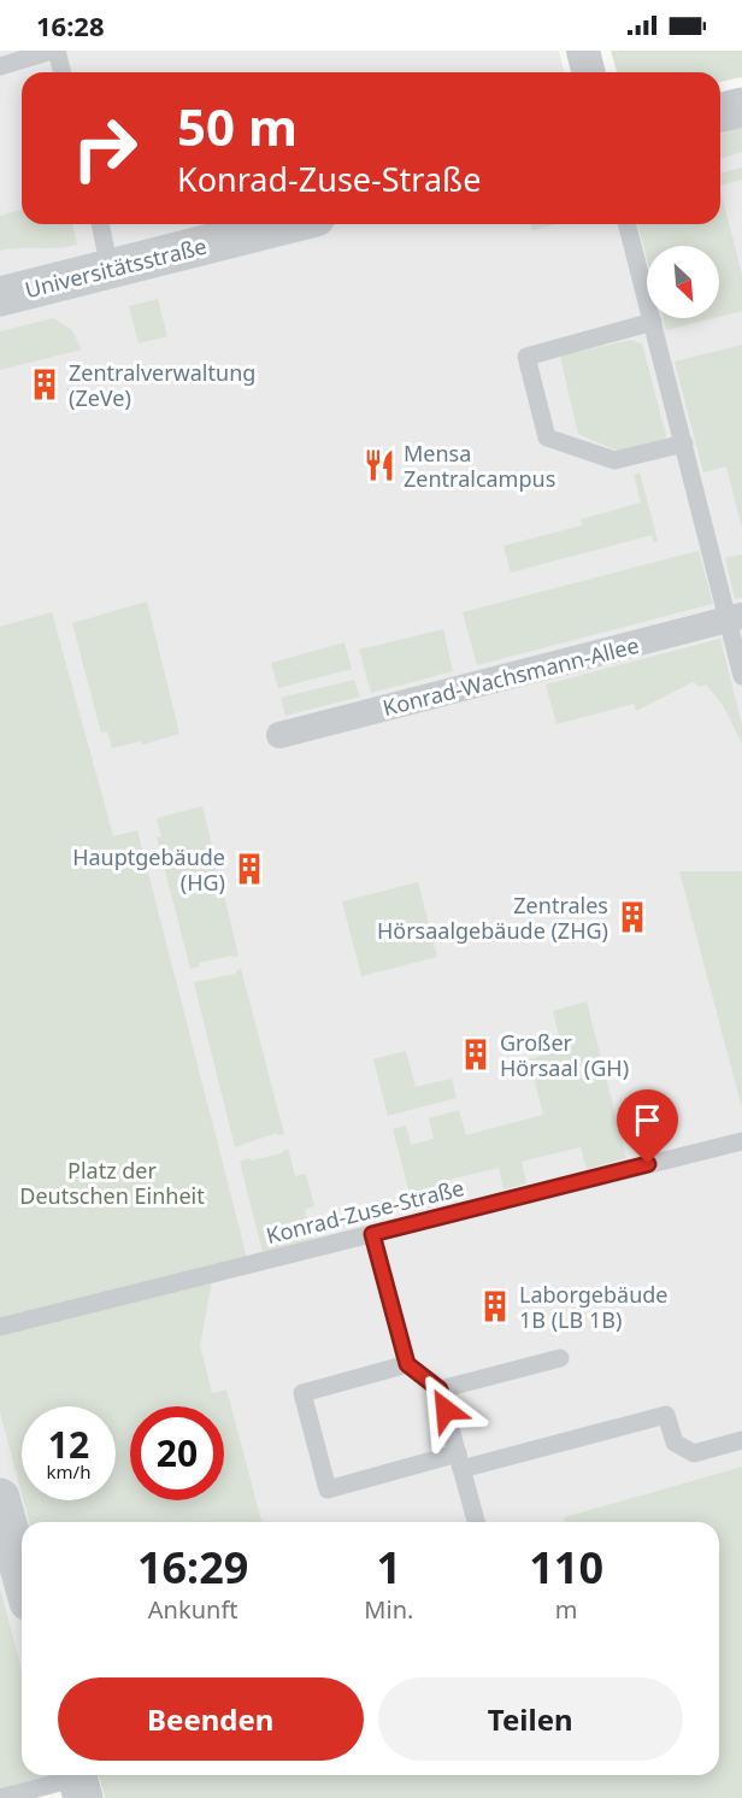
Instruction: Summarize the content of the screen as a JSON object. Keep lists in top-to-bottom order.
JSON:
{
  "streets": {
    "street": ["Universitätsstraße", "Konrad-Wachsmann-Allee"],
    "lane": ["Konrad-Zuse-Straße"]
  },
  "parks": ["Platz der Deutschen Einheit"],
  "places": {
    "building": [
      "Zentralverwaltung (ZeVe)",
      "Hauptgebäude (HG)",
      "Zentrales Hörsaalgebäude (ZHG)",
      "Großer Hörsaal (GH)",
      "Laborgebäude 1B (LB 1B)"
    ],
    "restaurant": ["Mensa Zentralcampus"]
  },
  "north": "bottom right",
  "page": {
    "status": "16:28",
    "turn": ["50 m", "Konrad-Zuse-Straße"],
    "speed": "12 km/h",
    "limit": "20",
    "eta": [
      "16:29",
      "Ankunft",
      "1",
      "Min.",
      "110",
      "m"
    ],
    "buttons": ["Beenden", "Teilen"]
  }
}
